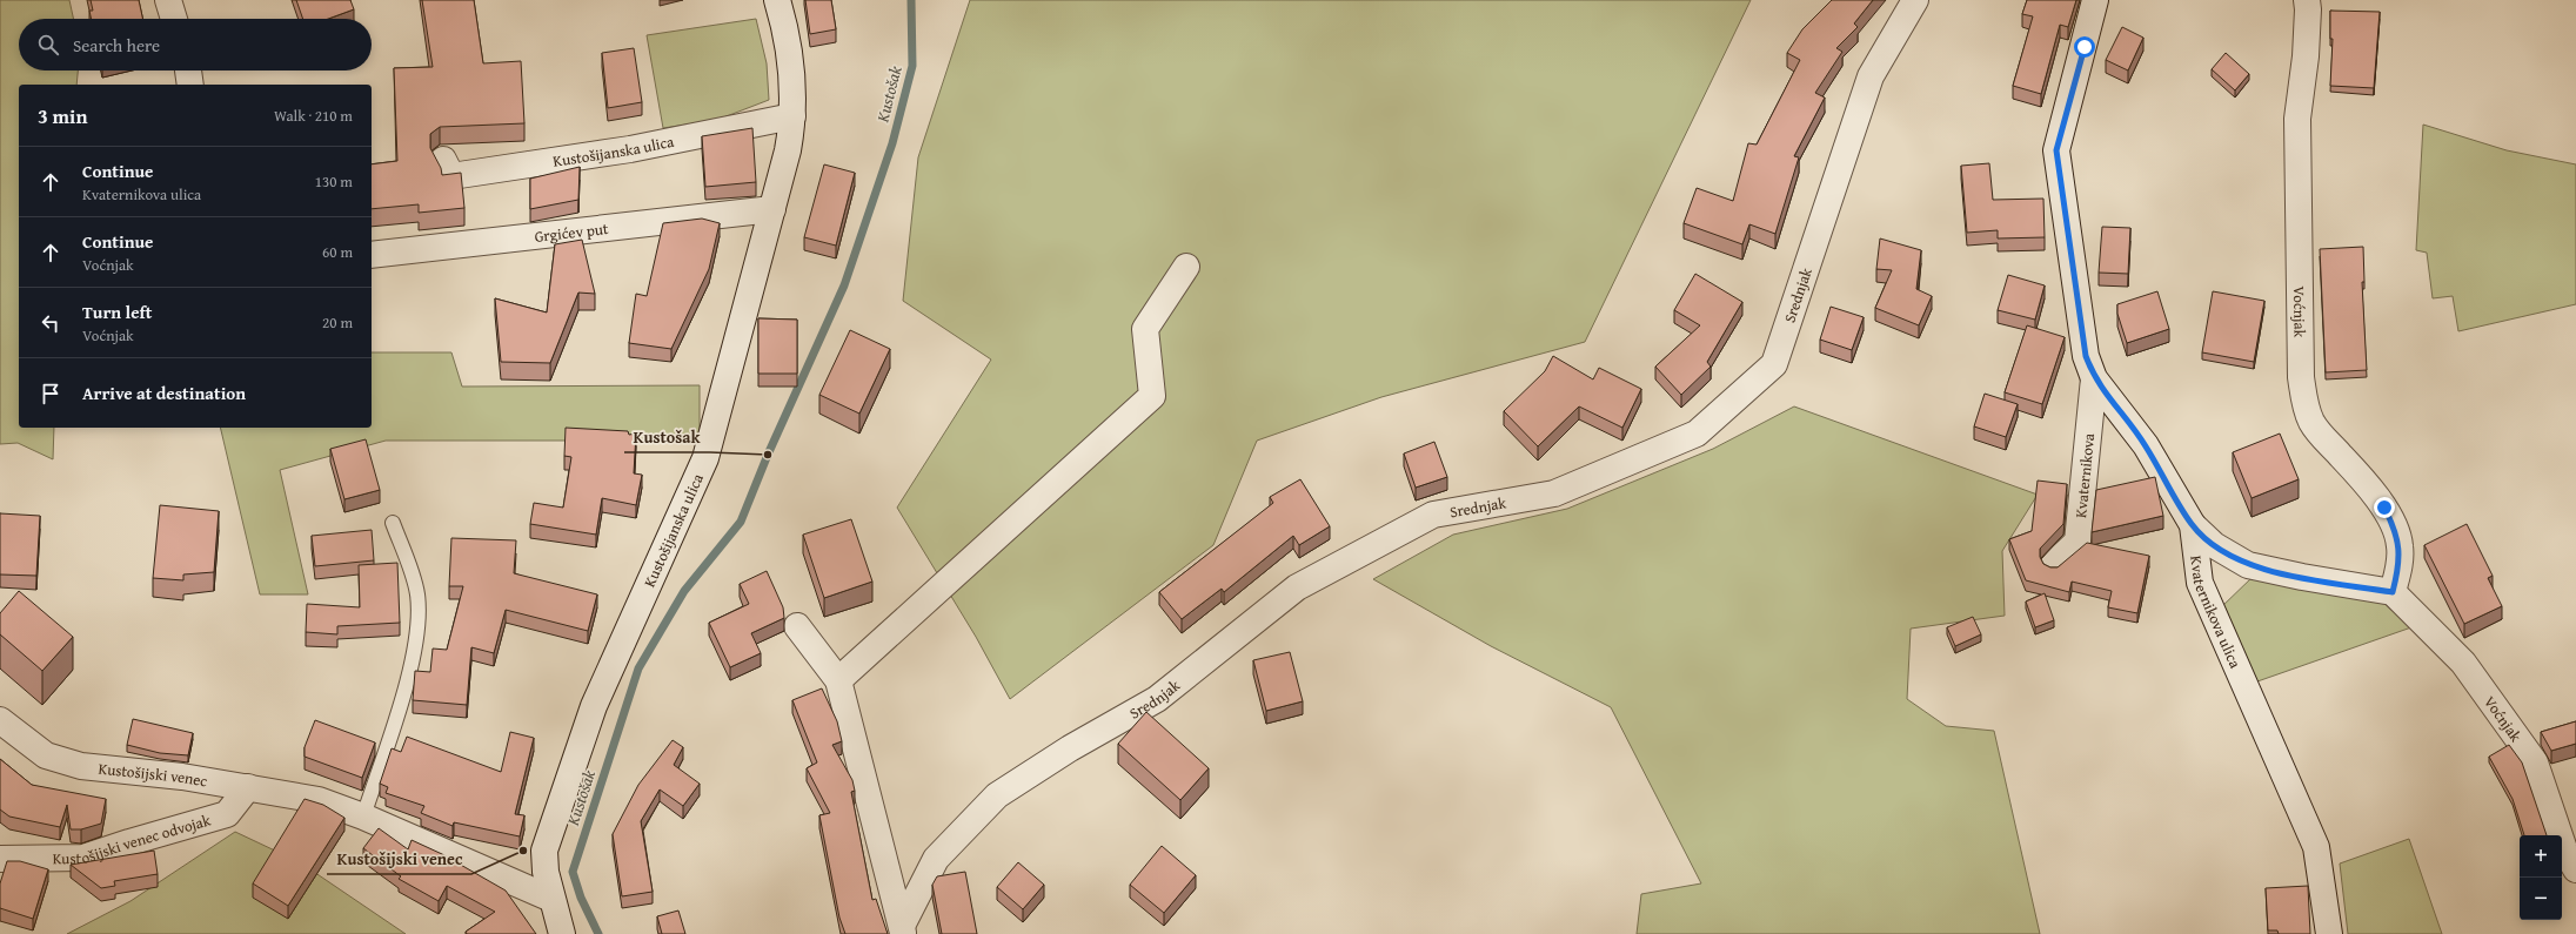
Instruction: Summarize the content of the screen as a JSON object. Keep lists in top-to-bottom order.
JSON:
{
  "streets": {
    "street": [
      "Kustošijanska ulica",
      "Grgićev put",
      "Srednjak",
      "Voćnjak",
      "Kvaternikova",
      "Kvaternikova ulica",
      "Kustošijski venec",
      "Kustošijski venec odvojak"
    ]
  },
  "crossings": [
    ["Kustošijanska ulica", "Grgićev put"],
    ["Kustošijanska ulica", "Kustošijski venec"],
    ["Kvaternikova", "Kvaternikova ulica"],
    ["Kustošijski venec", "Kustošijski venec odvojak"]
  ],
  "water": ["Kustošak"],
  "places": ["Kustošak", "Kustošijski venec"],
  "page": {
    "search": "Search here",
    "heading": ["3 min", "Walk · 210 m"],
    "list": [
      ["Continue", "Kvaternikova ulica", "130 m"],
      ["Continue", "Voćnjak", "60 m"],
      ["Turn left", "Voćnjak", "20 m"],
      "Arrive at destination"
    ],
    "map_buttons": ["+", "−"]
  }
}
